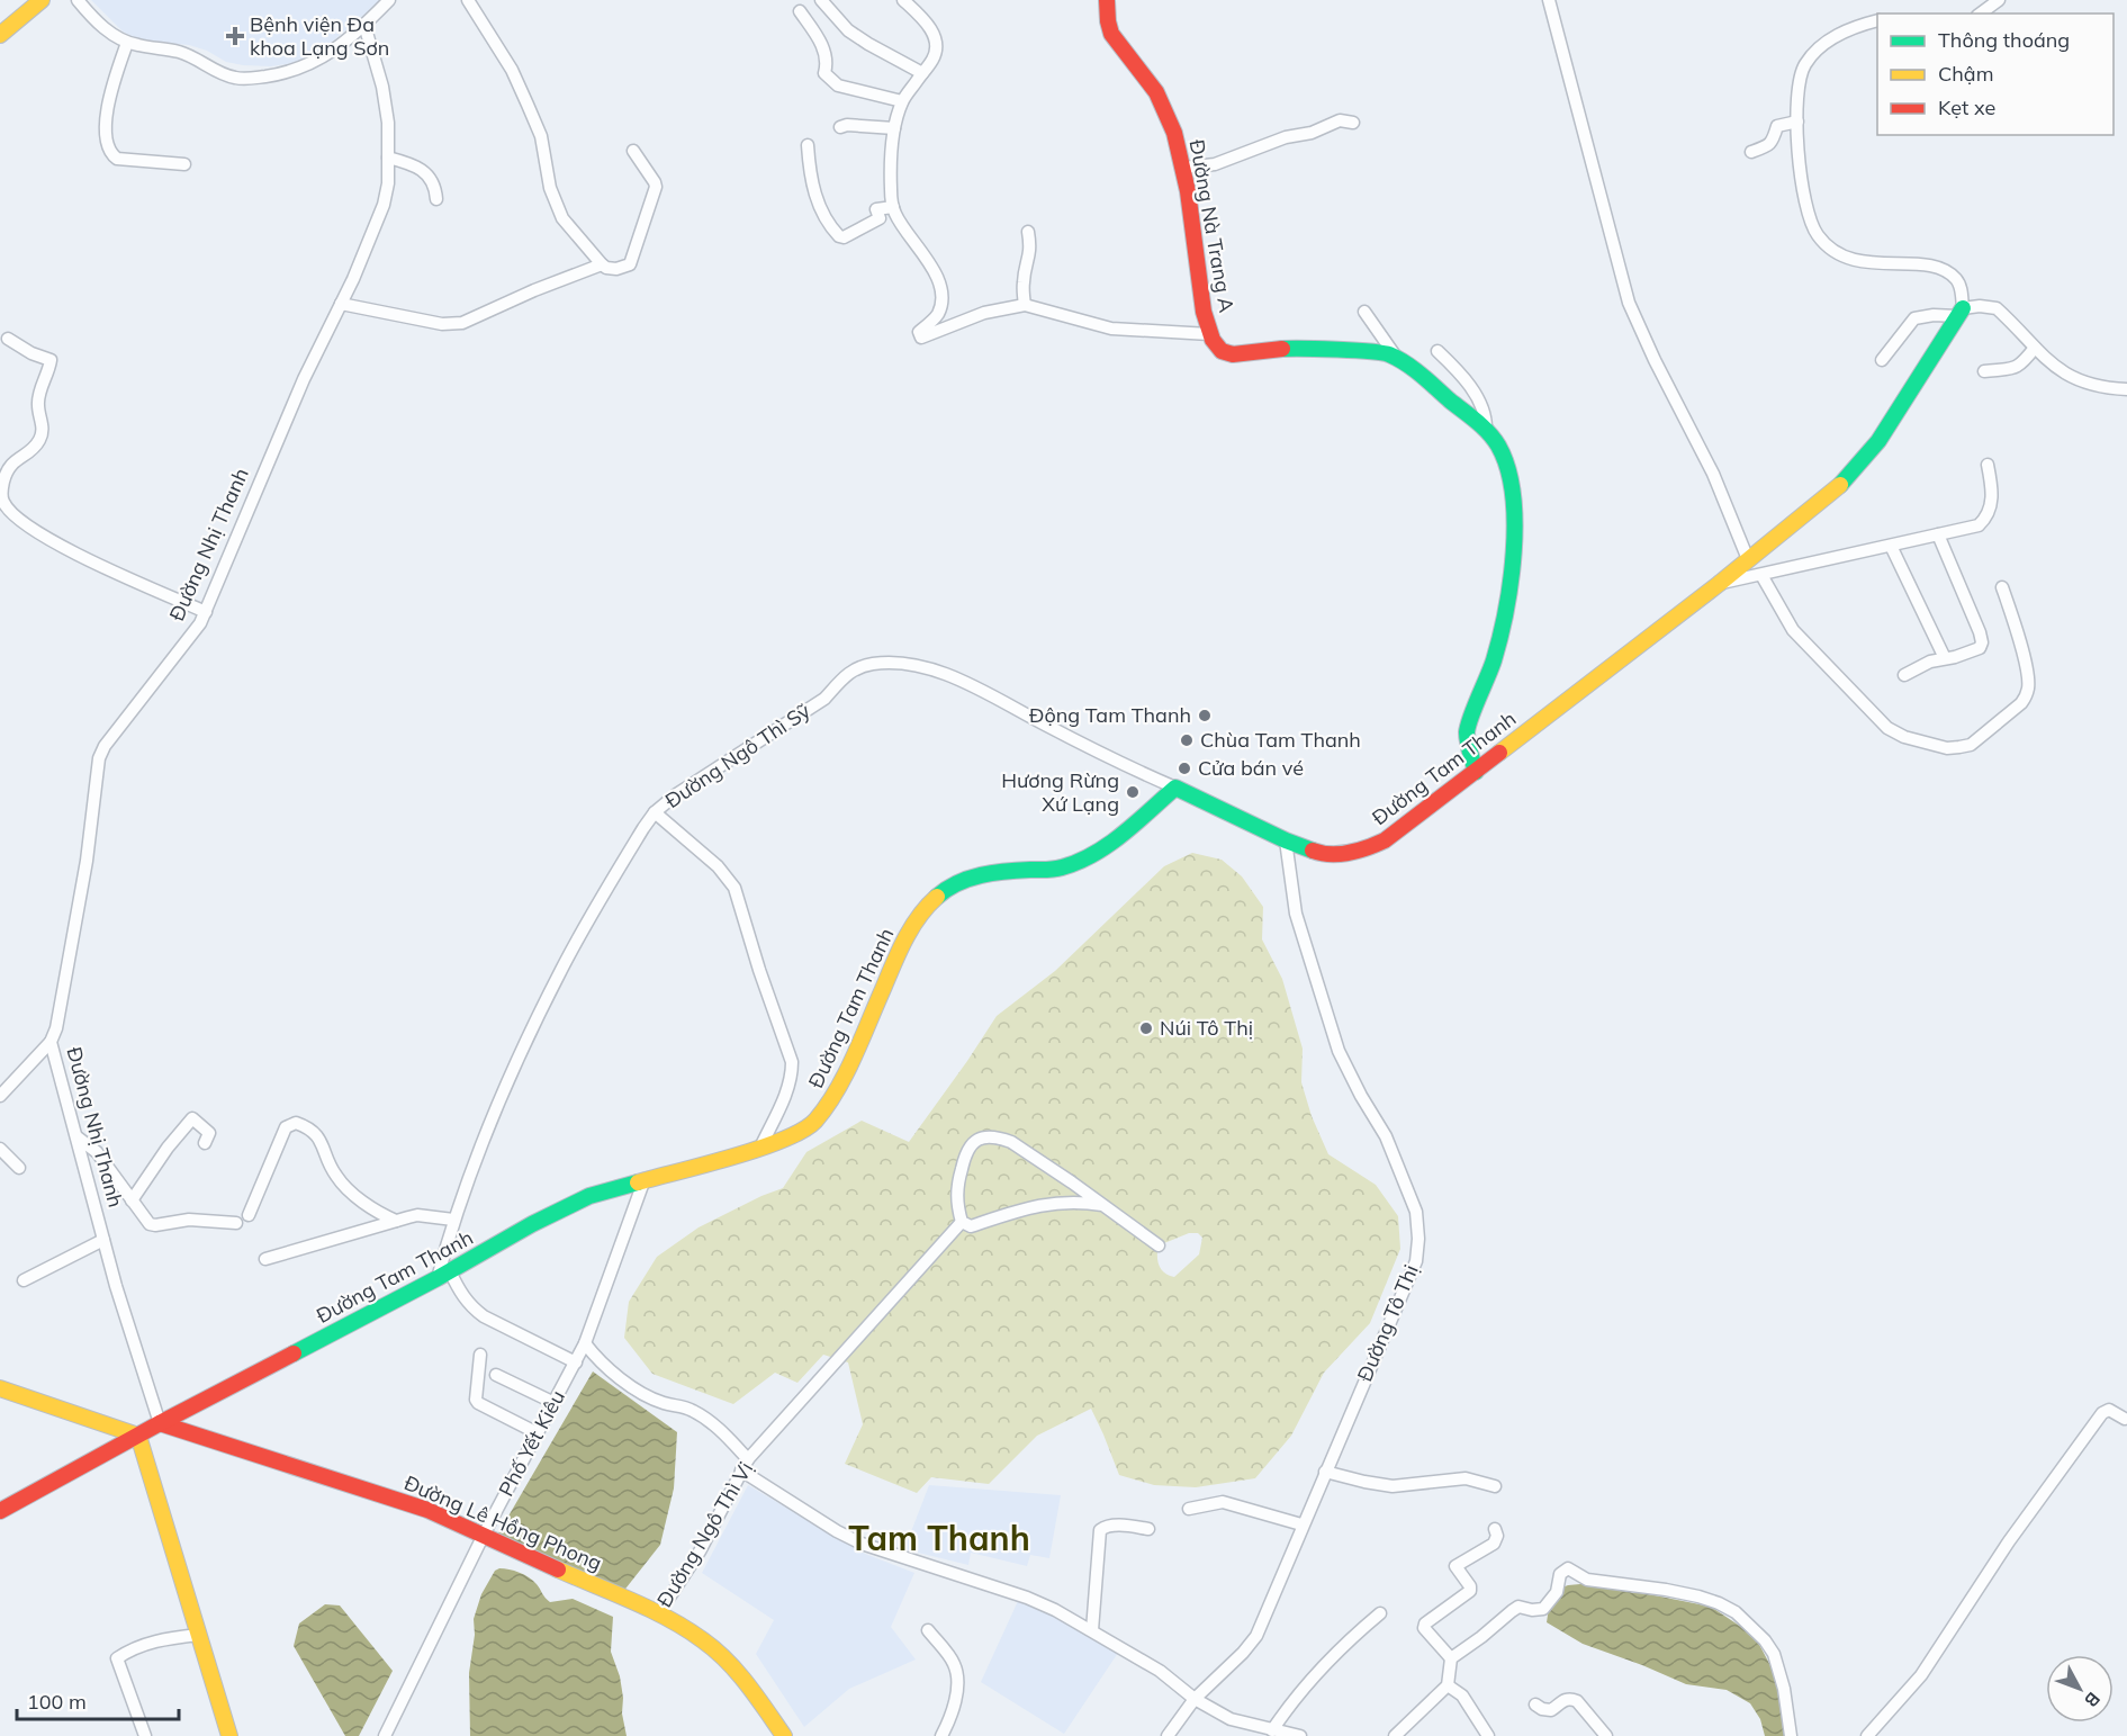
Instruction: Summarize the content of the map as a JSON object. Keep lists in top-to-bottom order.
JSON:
{
  "streets": {
    "street": [
      "Đường Nà Trang A",
      "Đường Nhị Thanh",
      "Đường Ngô Thì Sỹ",
      "Đường Tam Thanh",
      "Đường Tô Thị",
      "Phố Yết Kiêu",
      "Đường Lê Hồng Phong",
      "Đường Ngô Thì Vị"
    ]
  },
  "crossings": [
    ["Đường Nhị Thanh", "Đường Tam Thanh"],
    ["Đường Nhị Thanh", "Đường Lê Hồng Phong"],
    ["Đường Ngô Thì Sỹ", "Đường Tam Thanh"],
    ["Đường Tam Thanh", "Đường Tô Thị"],
    ["Đường Tam Thanh", "Phố Yết Kiêu"],
    ["Đường Tam Thanh", "Đường Lê Hồng Phong"],
    ["Phố Yết Kiêu", "Đường Lê Hồng Phong"],
    ["Đường Lê Hồng Phong", "Đường Ngô Thì Vị"]
  ],
  "districts": ["Tam Thanh"],
  "places": {
    "health": ["Bệnh viện Đa khoa Lạng Sơn"],
    "other": [
      "Động Tam Thanh",
      "Chùa Tam Thanh",
      "Cửa bán vé",
      "Hương Rừng Xứ Lạng",
      "Núi Tô Thị"
    ]
  },
  "legend": ["Thông thoáng", "Chậm", "Kẹt xe"],
  "scale_bar": "100 m",
  "north": "bottom right"
}
